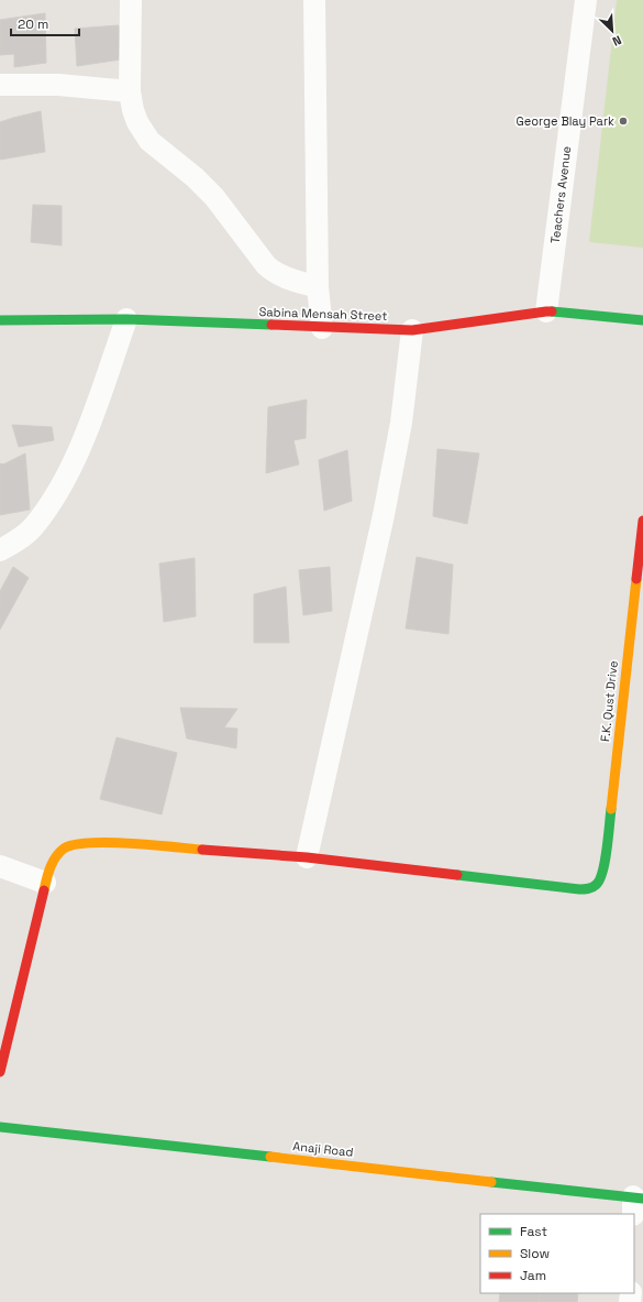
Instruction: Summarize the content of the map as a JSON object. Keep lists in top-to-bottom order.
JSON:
{
  "streets": {
    "street": [
      "Teachers Avenue",
      "Sabina Mensah Street",
      "F.K. Qust Drive",
      "Anaji Road"
    ]
  },
  "crossings": [
    ["Teachers Avenue", "Sabina Mensah Street"]
  ],
  "places": ["George Blay Park"],
  "legend": ["Fast", "Slow", "Jam"],
  "scale_bar": "20 m",
  "north": "bottom right"
}
